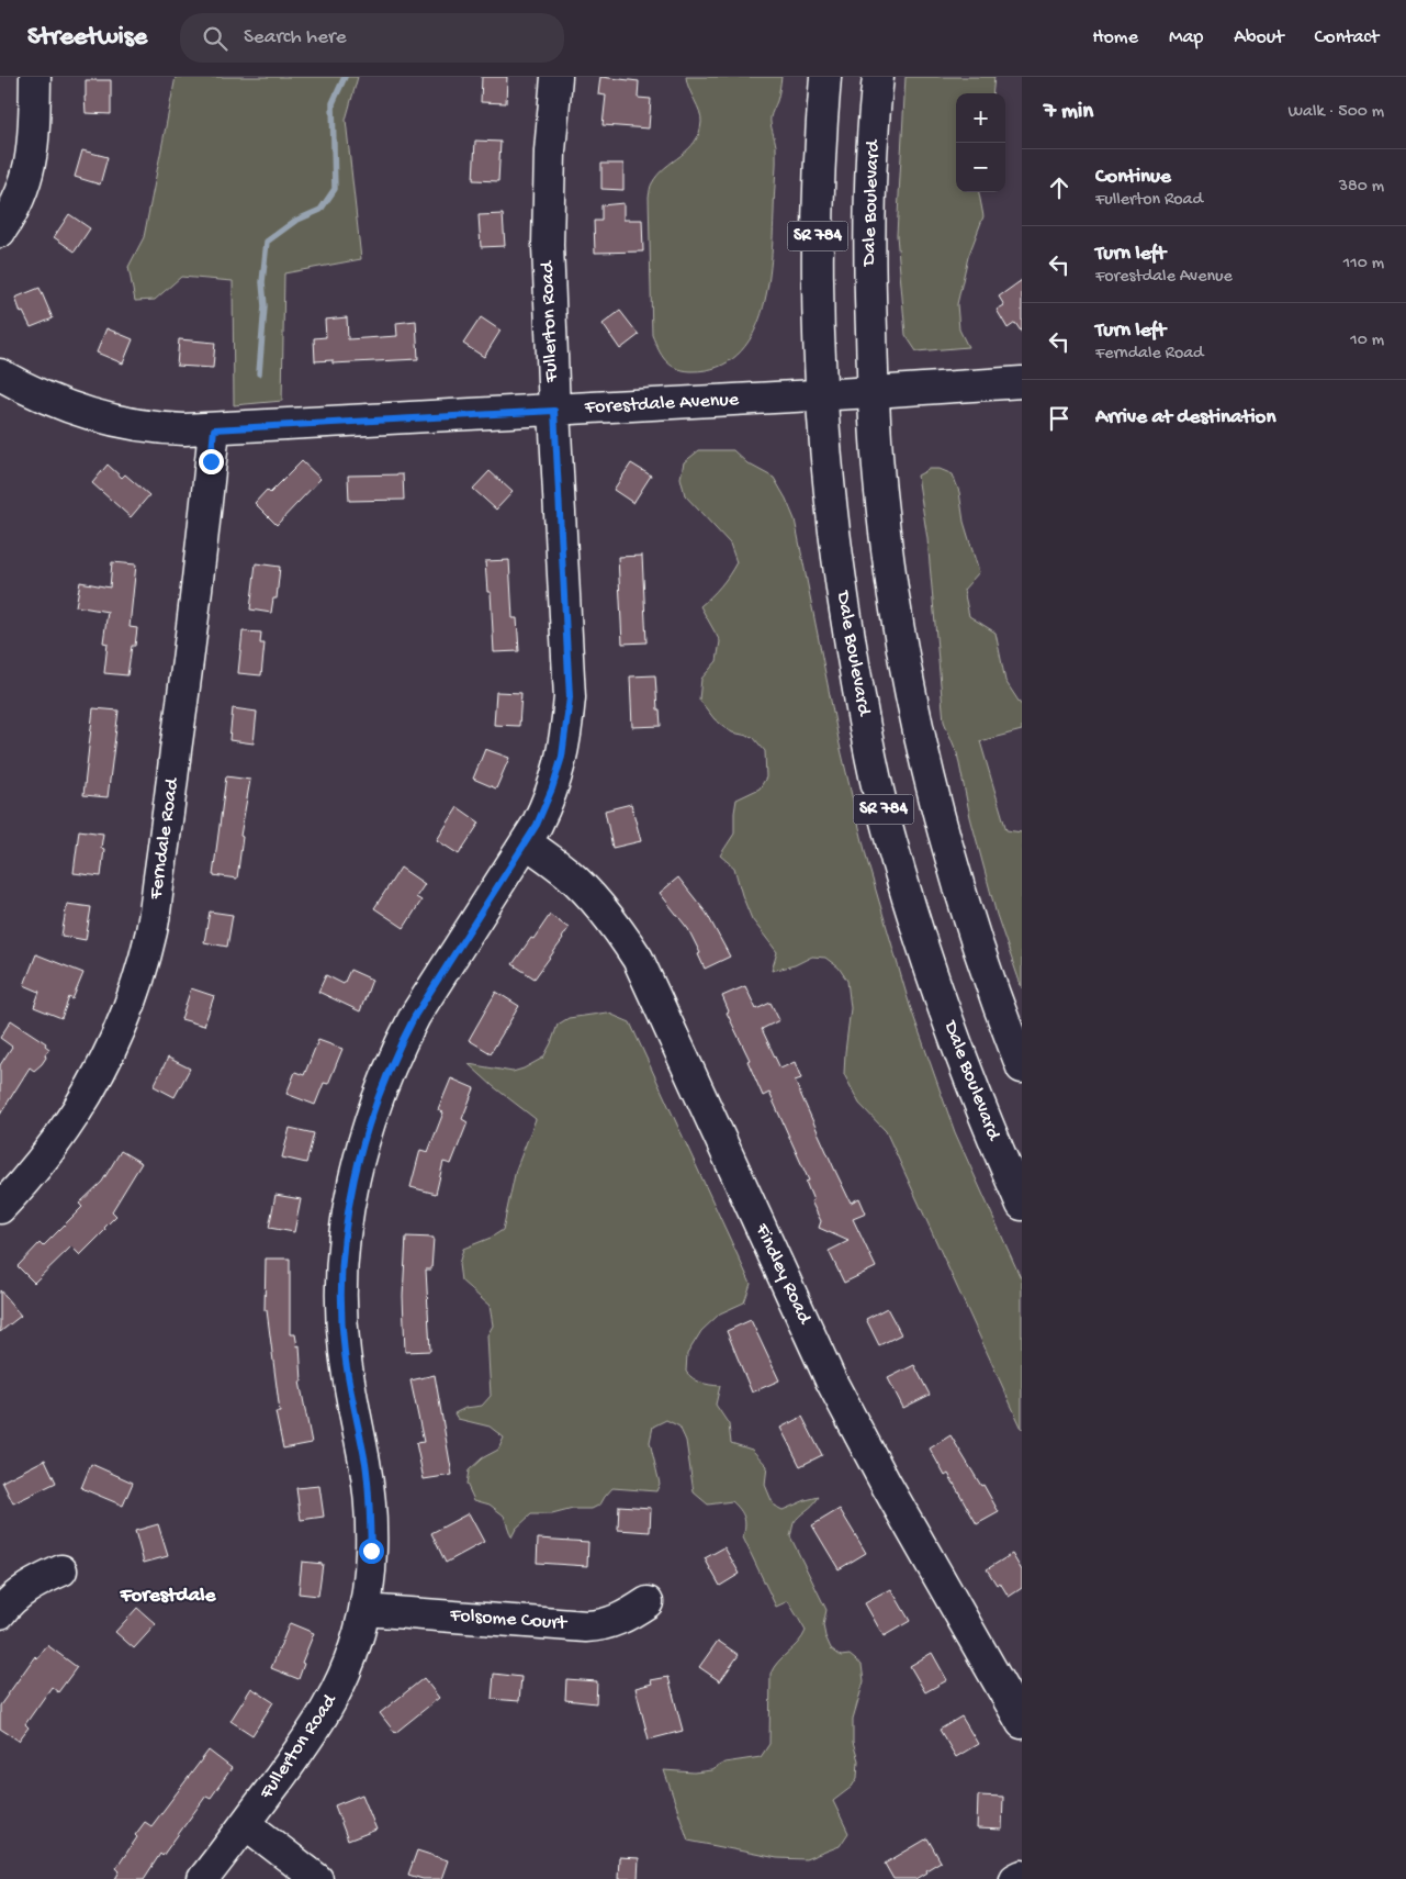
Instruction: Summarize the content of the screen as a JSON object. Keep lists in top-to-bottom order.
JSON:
{
  "streets": {
    "street": [
      "Dale Boulevard",
      "SR 784",
      "Fullerton Road",
      "Forestdale Avenue",
      "Ferndale Road",
      "Findley Road",
      "Folsome Court"
    ]
  },
  "crossings": [
    ["Dale Boulevard", "Forestdale Avenue"],
    ["Fullerton Road", "Forestdale Avenue"],
    ["Fullerton Road", "Findley Road"],
    ["Fullerton Road", "Folsome Court"],
    ["Forestdale Avenue", "Ferndale Road"]
  ],
  "districts": ["Forestdale"],
  "page": {
    "header": "Streetwise",
    "search": "Search here",
    "nav": [
      "Home",
      "Map",
      "About",
      "Contact"
    ],
    "heading": ["7 min", "Walk · 500 m"],
    "map_buttons": ["+", "−"],
    "list": [
      ["Continue", "Fullerton Road", "380 m"],
      ["Turn left", "Forestdale Avenue", "110 m"],
      ["Turn left", "Ferndale Road", "10 m"],
      "Arrive at destination"
    ]
  }
}
